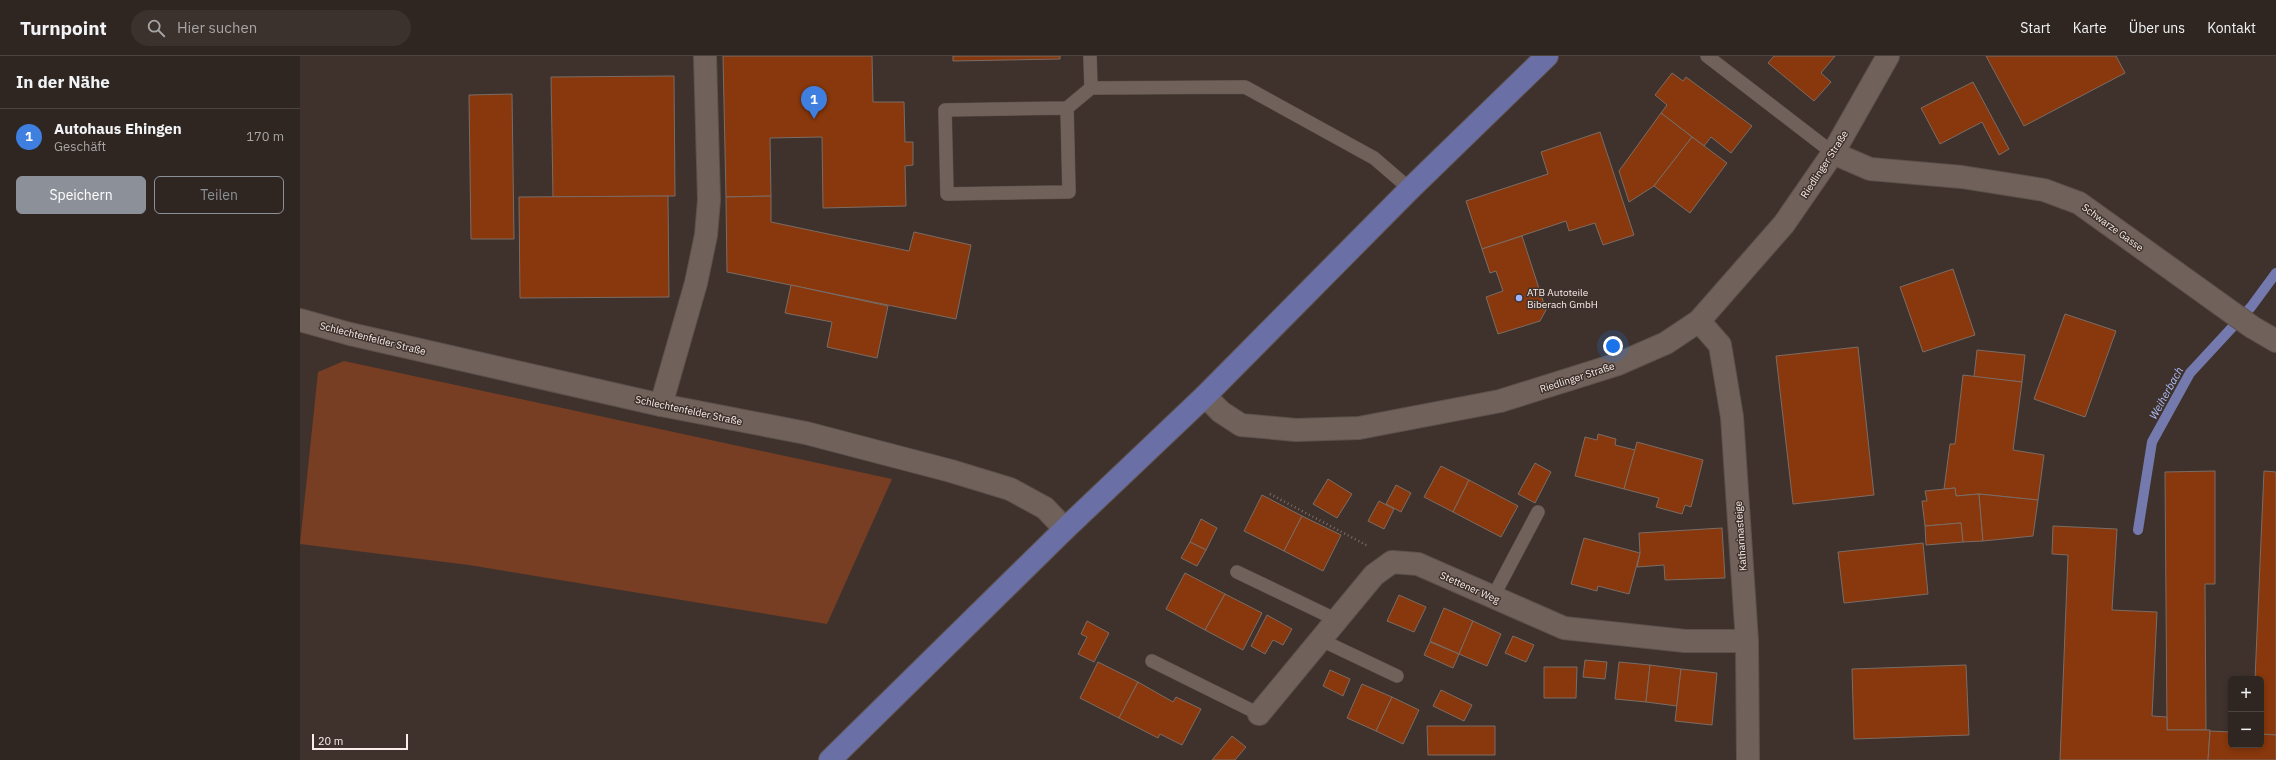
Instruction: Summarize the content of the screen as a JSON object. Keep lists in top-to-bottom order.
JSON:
{
  "streets": {
    "street": [
      "Riedlinger Straße",
      "Schwarze Gasse",
      "Schlechtenfelder Straße",
      "Katharinasteige",
      "Stettener Weg"
    ]
  },
  "crossings": [
    ["Riedlinger Straße", "Schwarze Gasse"],
    ["Riedlinger Straße", "Katharinasteige"],
    ["Katharinasteige", "Stettener Weg"]
  ],
  "water": ["Weiherbach"],
  "places": ["ATB Autoteile Biberach GmbH"],
  "scale_bar": "20 m",
  "page": {
    "header": "Turnpoint",
    "search": "Hier suchen",
    "nav": [
      "Start",
      "Karte",
      "Über uns",
      "Kontakt"
    ],
    "heading": "In der Nähe",
    "pins": "1",
    "list": [
      {
        "mark": "1",
        "name": "Autohaus Ehingen",
        "note": "Geschäft",
        "value": "170 m"
      }
    ],
    "buttons": ["Speichern", "Teilen"],
    "map_buttons": ["+", "−"],
    "scale": "20 m"
  }
}
